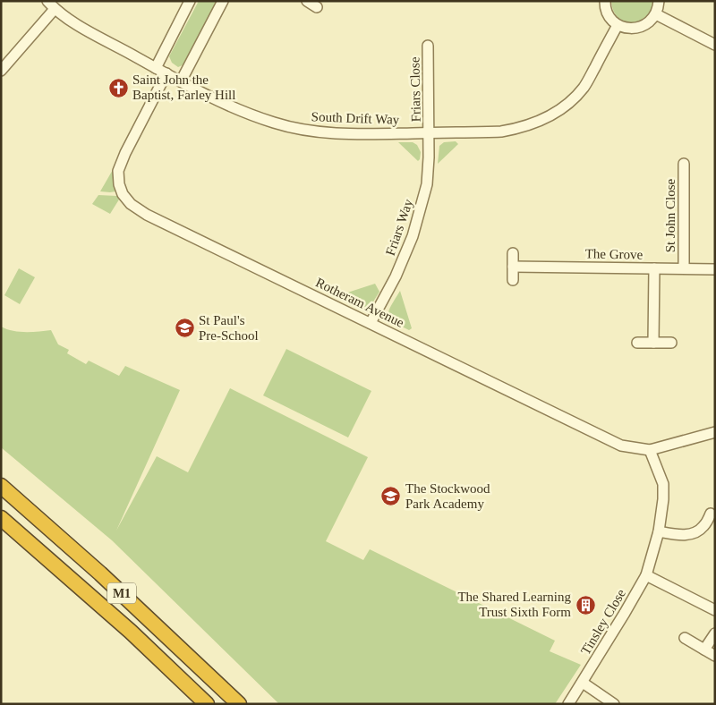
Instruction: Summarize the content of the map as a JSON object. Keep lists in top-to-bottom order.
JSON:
{
  "streets": {
    "highway": ["M1"],
    "street": [
      "Friars Close",
      "South Drift Way",
      "St John Close",
      "Friars Way",
      "The Grove",
      "Rotheram Avenue",
      "Tinsley Close"
    ]
  },
  "crossings": [
    ["Friars Close", "South Drift Way"],
    ["Friars Close", "Friars Way"],
    ["South Drift Way", "Friars Way"],
    ["South Drift Way", "Rotheram Avenue"],
    ["St John Close", "The Grove"],
    ["Friars Way", "Rotheram Avenue"],
    ["Rotheram Avenue", "Tinsley Close"]
  ],
  "places": {
    "church": ["Saint John the Baptist, Farley Hill"],
    "school or university": ["St Paul's Pre-School", "The Stockwood Park Academy"],
    "building": ["The Shared Learning Trust Sixth Form"]
  }
}
